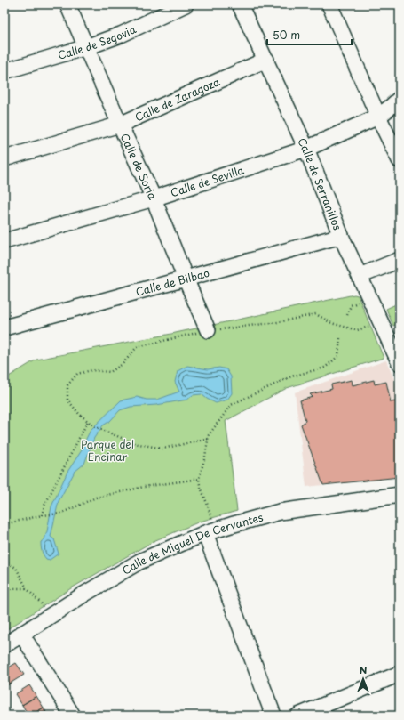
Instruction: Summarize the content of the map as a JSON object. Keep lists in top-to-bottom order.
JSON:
{
  "streets": {
    "street": [
      "Calle de Segovia",
      "Calle de Zaragoza",
      "Calle de Soria",
      "Calle de Sevilla",
      "Calle de Serranillos",
      "Calle de Bilbao",
      "Calle de Miguel De Cervantes"
    ]
  },
  "crossings": [
    ["Calle de Segovia", "Calle de Soria"],
    ["Calle de Zaragoza", "Calle de Soria"],
    ["Calle de Zaragoza", "Calle de Serranillos"],
    ["Calle de Soria", "Calle de Sevilla"],
    ["Calle de Soria", "Calle de Bilbao"],
    ["Calle de Sevilla", "Calle de Serranillos"],
    ["Calle de Serranillos", "Calle de Bilbao"]
  ],
  "parks": ["Parque del Encinar"],
  "scale_bar": "50 m",
  "north": "top"
}
